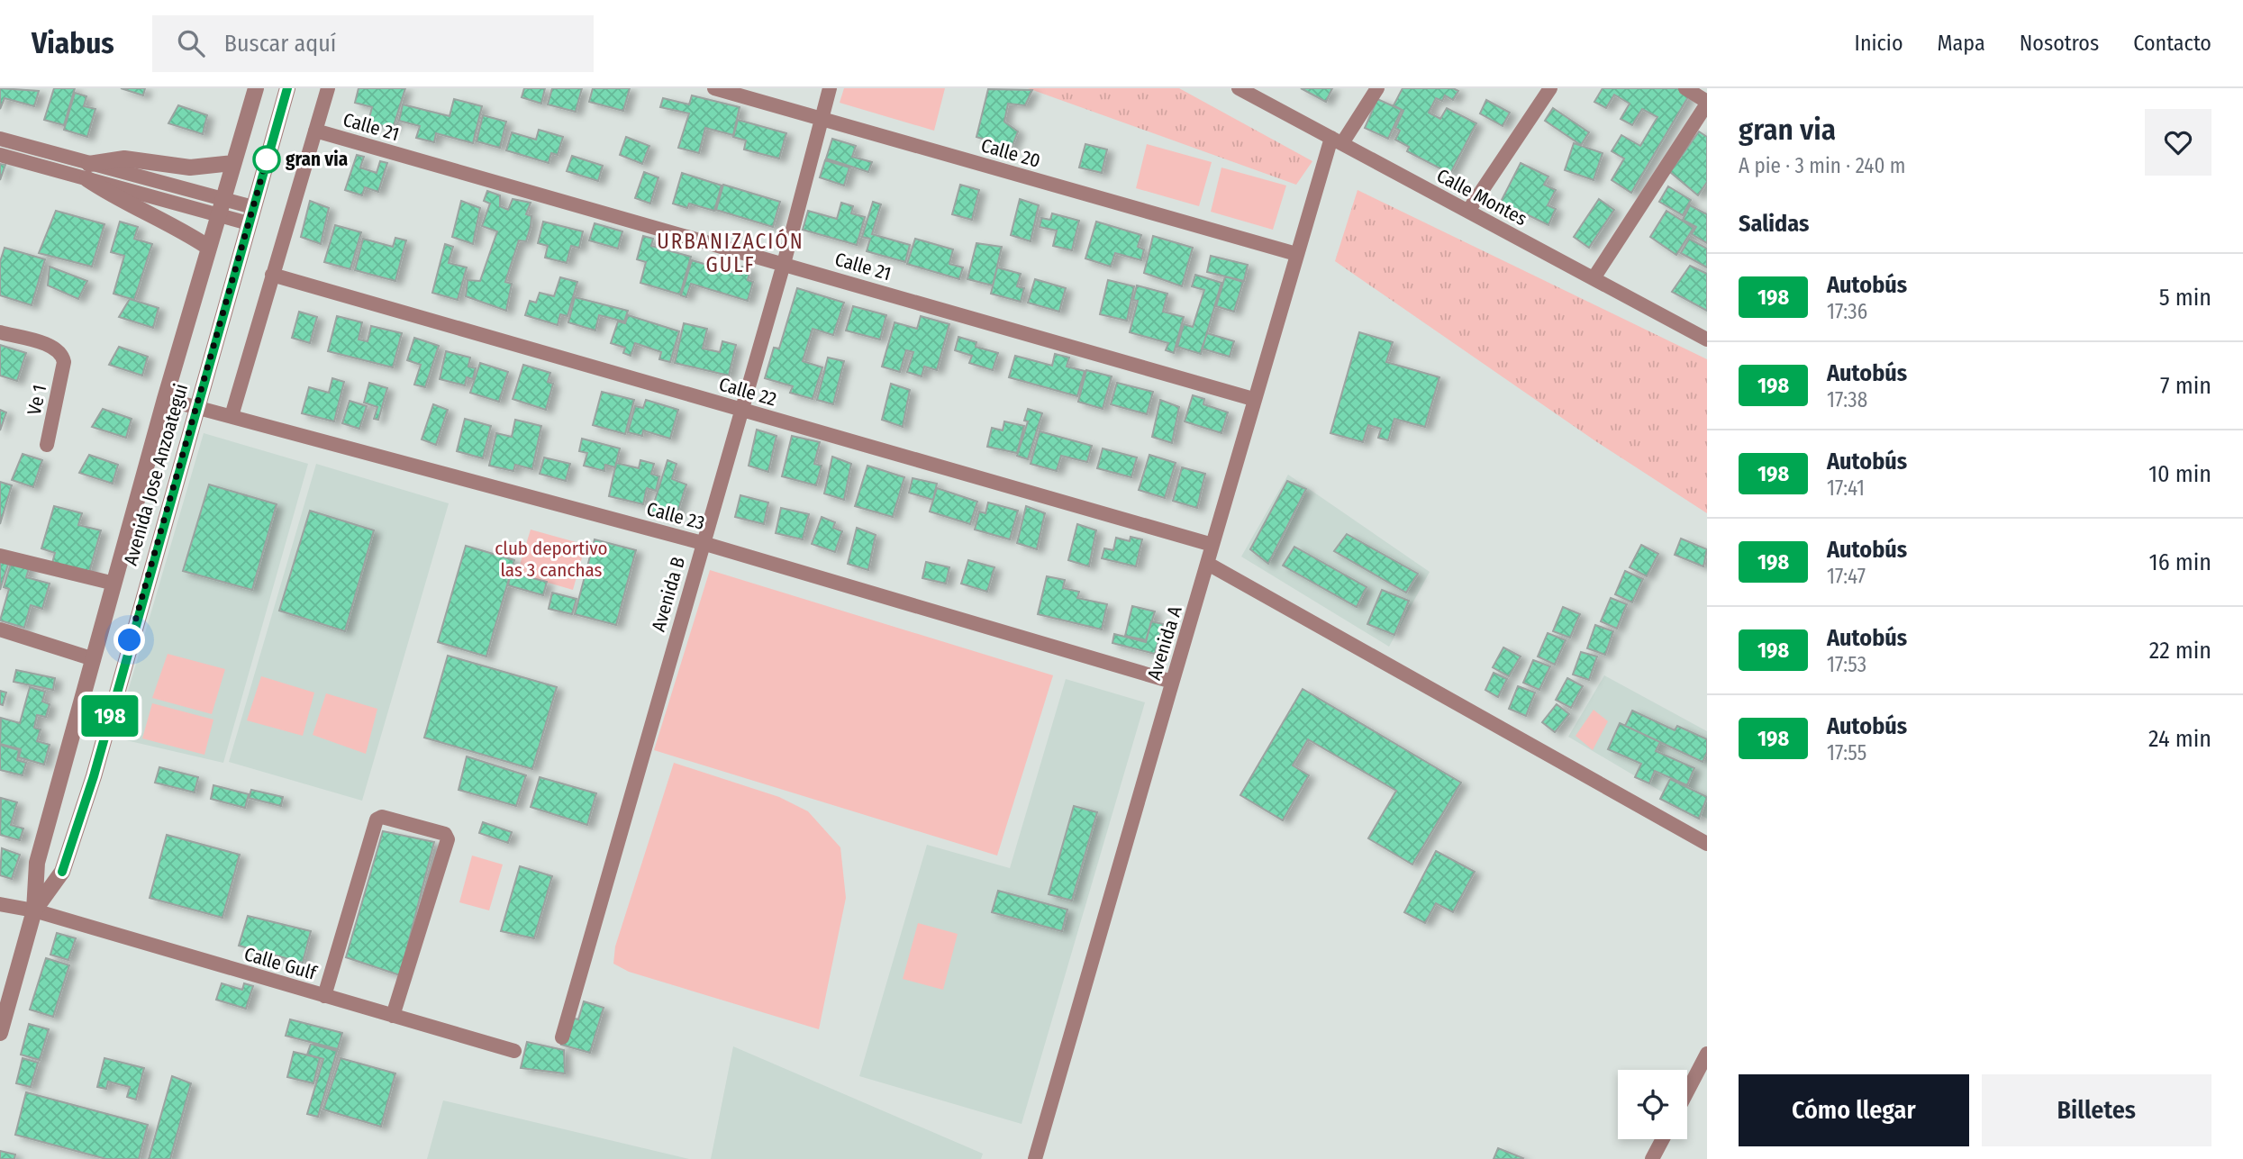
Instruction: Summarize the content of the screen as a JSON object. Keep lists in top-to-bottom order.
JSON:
{
  "streets": {
    "street": [
      "Calle 21",
      "Calle 20",
      "Calle Montes",
      "Calle 22",
      "Ve 1",
      "Avenida Jose Anzoategui",
      "Calle 23",
      "Avenida B",
      "Avenida A",
      "Calle Gulf"
    ]
  },
  "crossings": [
    ["Calle 21", "Avenida B"],
    ["Calle 21", "Avenida A"],
    ["Calle 20", "Avenida B"],
    ["Calle 20", "Avenida A"],
    ["Calle Montes", "Avenida A"],
    ["Calle 22", "Avenida B"],
    ["Calle 22", "Avenida A"],
    ["Avenida Jose Anzoategui", "Calle 23"],
    ["Avenida Jose Anzoategui", "Calle Gulf"],
    ["Calle 23", "Avenida B"],
    ["Calle 23", "Avenida A"]
  ],
  "districts": ["URBANIZACIÓN GULF"],
  "parks": ["club deportivo las 3 canchas"],
  "places": ["gran via"],
  "lines": ["bus line 198"],
  "page": {
    "header": "Viabus",
    "search": "Buscar aquí",
    "nav": [
      "Inicio",
      "Mapa",
      "Nosotros",
      "Contacto"
    ],
    "on_map": "198",
    "heading": [
      ["gran via", "A pie · 3 min · 240 m"],
      "Salidas"
    ],
    "list": [
      {
        "mark": "198",
        "name": "Autobús",
        "note": "17:36",
        "value": "5 min"
      },
      {
        "mark": "198",
        "name": "Autobús",
        "note": "17:38",
        "value": "7 min"
      },
      {
        "mark": "198",
        "name": "Autobús",
        "note": "17:41",
        "value": "10 min"
      },
      {
        "mark": "198",
        "name": "Autobús",
        "note": "17:47",
        "value": "16 min"
      },
      {
        "mark": "198",
        "name": "Autobús",
        "note": "17:53",
        "value": "22 min"
      },
      {
        "mark": "198",
        "name": "Autobús",
        "note": "17:55",
        "value": "24 min"
      }
    ],
    "buttons": ["Cómo llegar", "Billetes"]
  }
}
